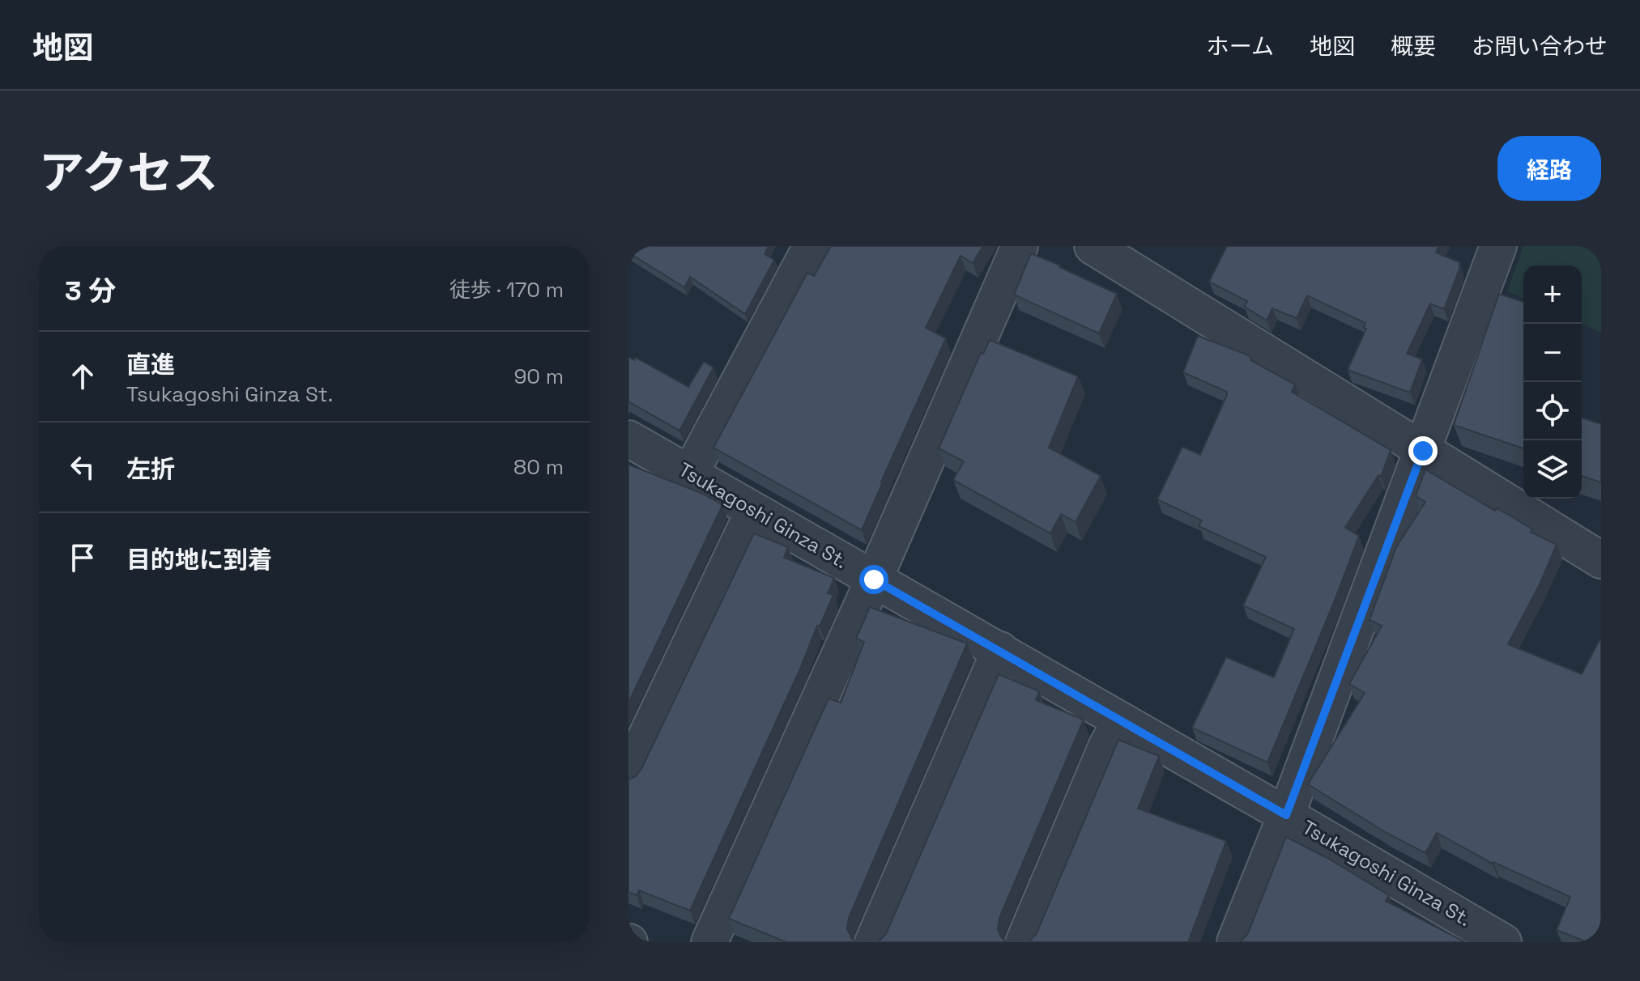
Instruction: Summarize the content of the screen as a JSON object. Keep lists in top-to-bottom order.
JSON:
{
  "streets": {
    "street": ["Tsukagoshi Ginza St."]
  },
  "page": {
    "header": "地図",
    "nav": [
      "ホーム",
      "地図",
      "概要",
      "お問い合わせ"
    ],
    "title": "アクセス",
    "buttons": "経路",
    "heading": ["3 分", "徒歩 · 170 m"],
    "map_buttons": ["+", "−"],
    "list": [
      ["直進", "Tsukagoshi Ginza St.", "90 m"],
      ["左折", "80 m"],
      "目的地に到着"
    ]
  }
}
